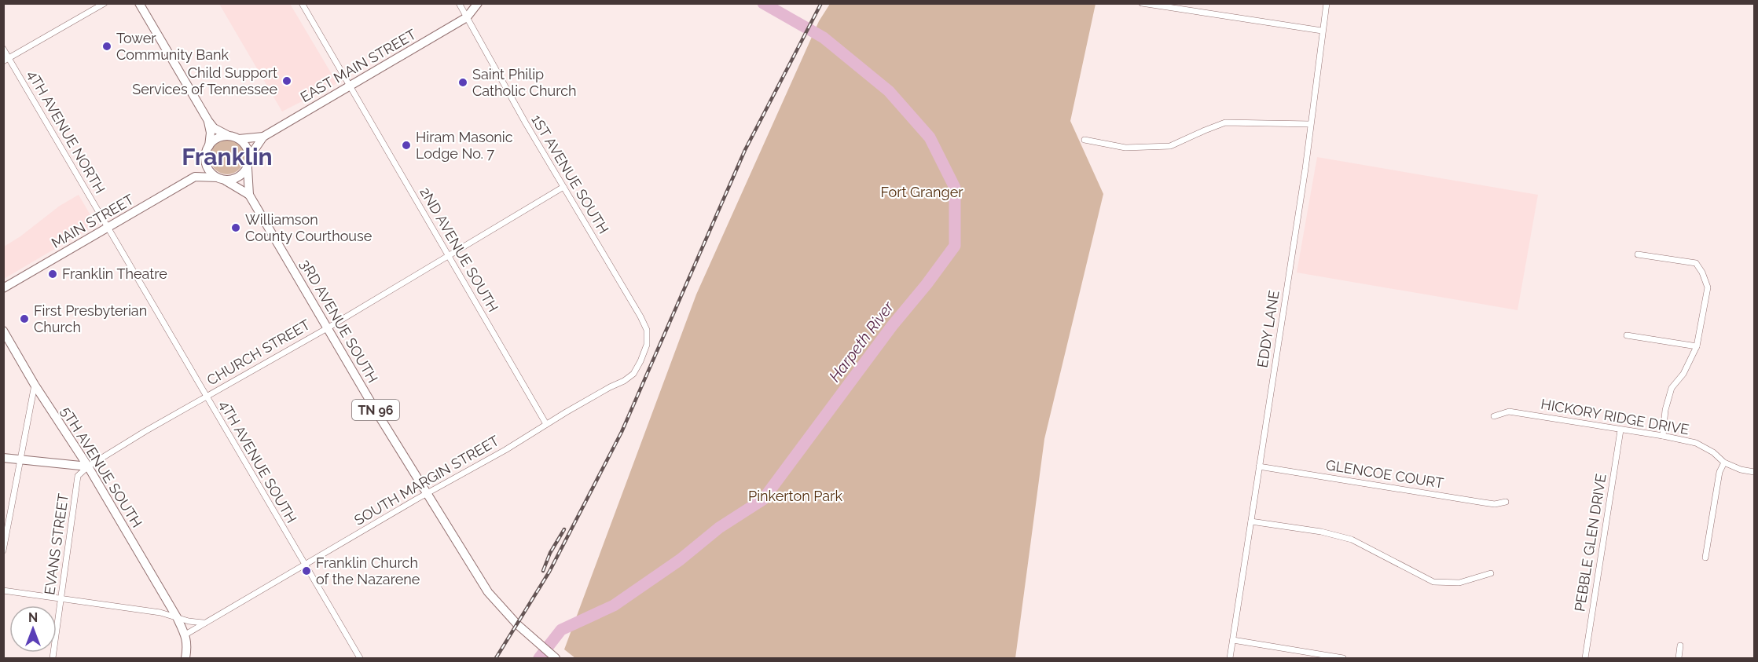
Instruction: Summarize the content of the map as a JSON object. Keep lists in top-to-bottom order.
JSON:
{
  "streets": {
    "main road": [
      "EAST MAIN STREET",
      "MAIN STREET",
      "3RD AVENUE SOUTH",
      "TN 96",
      "5TH AVENUE SOUTH"
    ],
    "street": [
      "4TH AVENUE NORTH",
      "1ST AVENUE SOUTH",
      "2ND AVENUE SOUTH",
      "EDDY LANE",
      "CHURCH STREET",
      "HICKORY RIDGE DRIVE",
      "4TH AVENUE SOUTH",
      "GLENCOE COURT",
      "SOUTH MARGIN STREET",
      "PEBBLE GLEN DRIVE",
      "EVANS STREET"
    ]
  },
  "crossings": [
    ["EAST MAIN STREET", "1ST AVENUE SOUTH"],
    ["EAST MAIN STREET", "2ND AVENUE SOUTH"],
    ["EAST MAIN STREET", "3RD AVENUE SOUTH"],
    ["4TH AVENUE NORTH", "MAIN STREET"],
    ["4TH AVENUE NORTH", "4TH AVENUE SOUTH"],
    ["1ST AVENUE SOUTH", "CHURCH STREET"],
    ["1ST AVENUE SOUTH", "SOUTH MARGIN STREET"],
    ["MAIN STREET", "4TH AVENUE SOUTH"],
    ["2ND AVENUE SOUTH", "CHURCH STREET"],
    ["2ND AVENUE SOUTH", "SOUTH MARGIN STREET"],
    ["3RD AVENUE SOUTH", "CHURCH STREET"],
    ["3RD AVENUE SOUTH", "SOUTH MARGIN STREET"],
    ["EDDY LANE", "GLENCOE COURT"],
    ["CHURCH STREET", "4TH AVENUE SOUTH"],
    ["CHURCH STREET", "5TH AVENUE SOUTH"],
    ["CHURCH STREET", "EVANS STREET"],
    ["HICKORY RIDGE DRIVE", "PEBBLE GLEN DRIVE"],
    ["4TH AVENUE SOUTH", "SOUTH MARGIN STREET"],
    ["5TH AVENUE SOUTH", "SOUTH MARGIN STREET"],
    ["5TH AVENUE SOUTH", "EVANS STREET"]
  ],
  "districts": ["Franklin"],
  "water": ["Harpeth River"],
  "parks": ["Fort Granger", "Pinkerton Park"],
  "places": [
    "Tower Community Bank",
    "Child Support Services of Tennessee",
    "Saint Philip Catholic Church",
    "Hiram Masonic Lodge No. 7",
    "Williamson County Courthouse",
    "Franklin Theatre",
    "First Presbyterian Church",
    "Franklin Church of the Nazarene"
  ],
  "north": "top"
}
